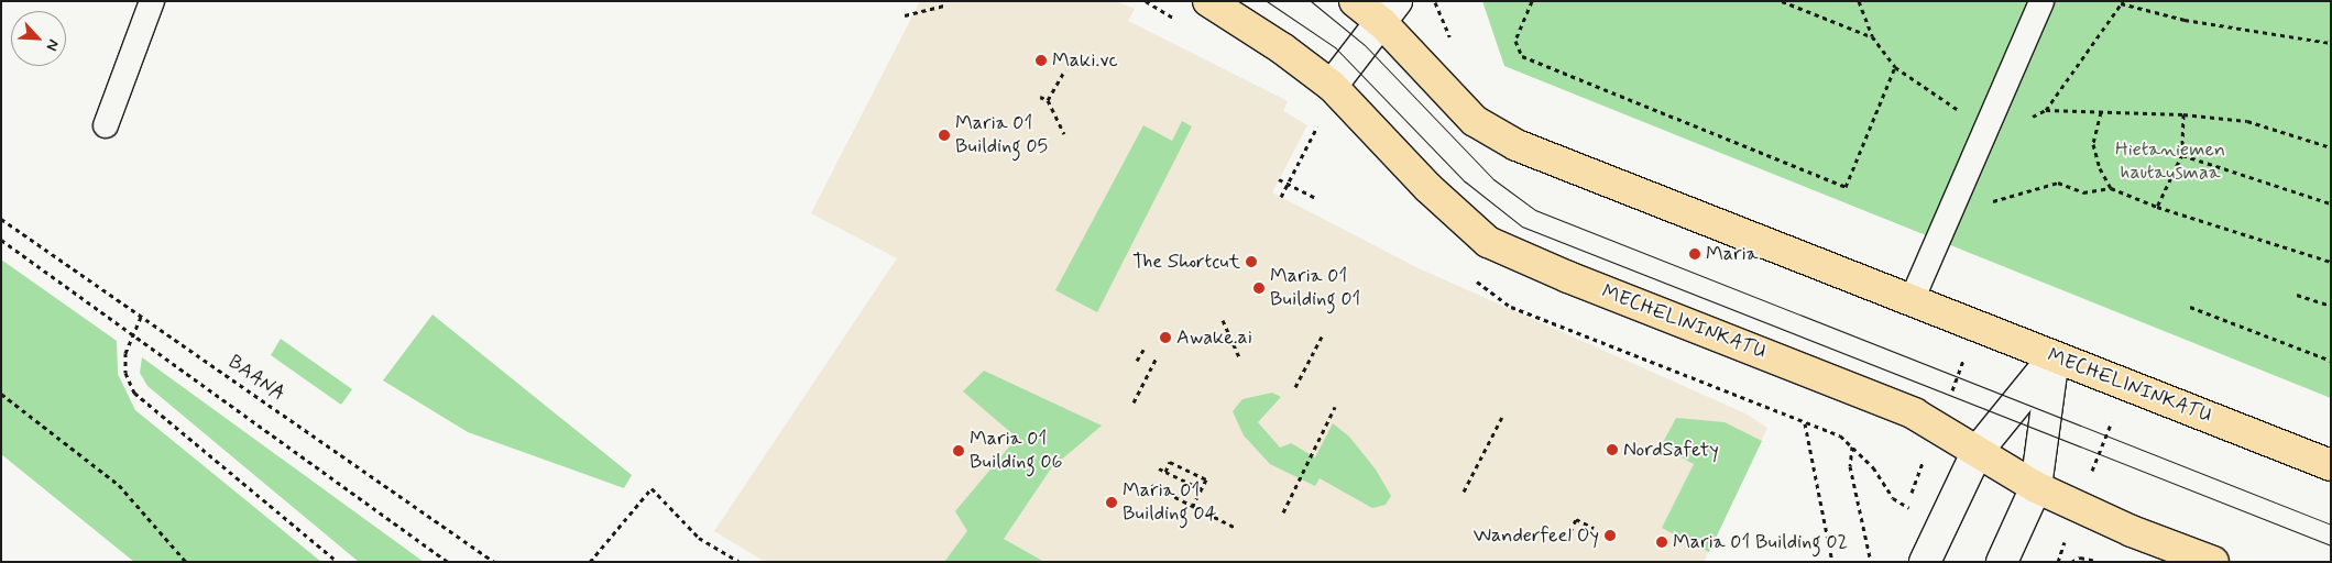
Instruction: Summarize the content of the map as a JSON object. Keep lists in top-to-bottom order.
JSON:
{
  "streets": {
    "main road": ["MECHELININKATU"],
    "path": ["BAANA"]
  },
  "parks": ["Hietaniemen hautausmaa"],
  "places": [
    "Maki.vc",
    "Maria 01 Building 05",
    "Maria",
    "The Shortcut",
    "Maria 01 Building 01",
    "Awake.ai",
    "NordSafety",
    "Maria 01 Building 06",
    "Maria 01 Building 04",
    "Wanderfeel Oy",
    "Maria 01 Building 02"
  ],
  "north": "bottom right"
}
